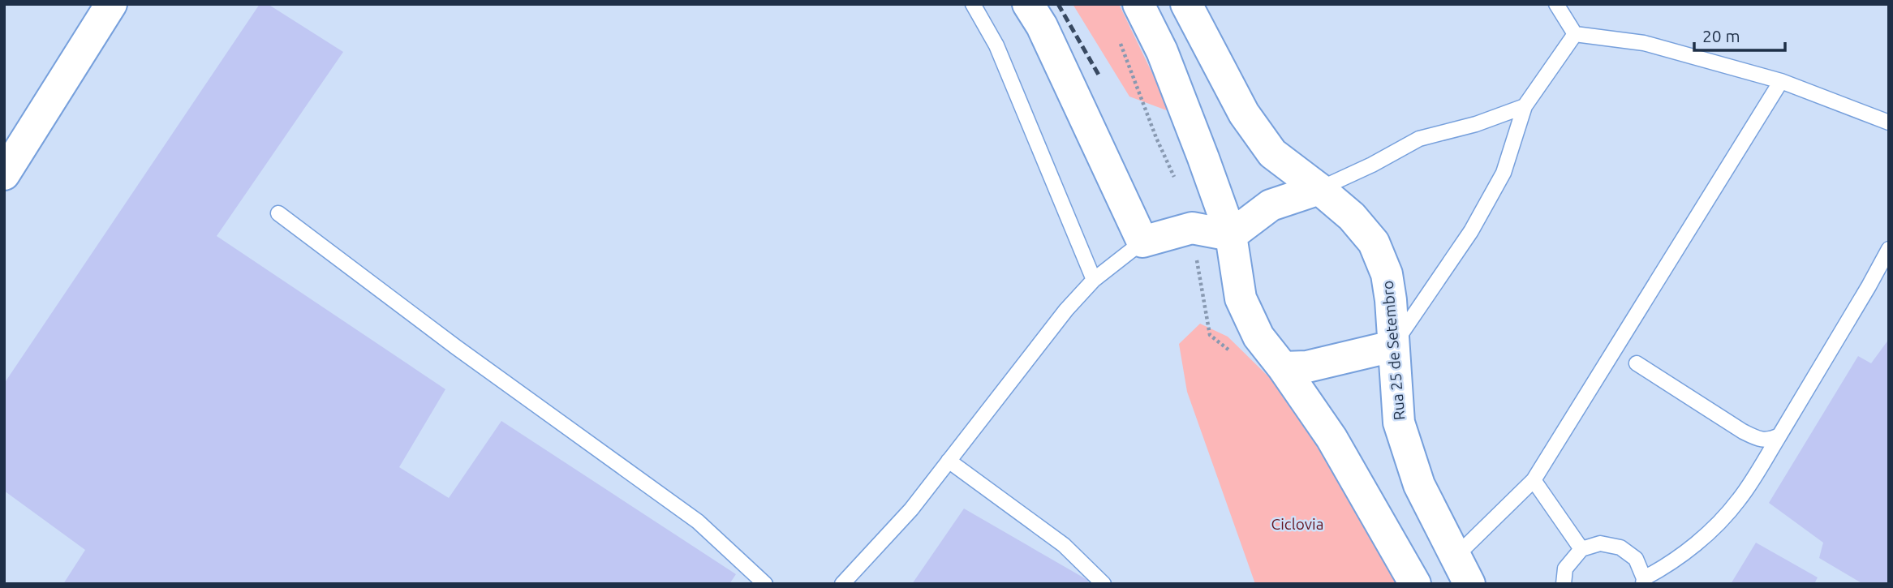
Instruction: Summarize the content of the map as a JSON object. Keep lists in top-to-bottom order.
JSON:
{
  "streets": {
    "main road": ["Rua 25 de Setembro"]
  },
  "parks": ["Ciclovia"],
  "scale_bar": "20 m"
}
